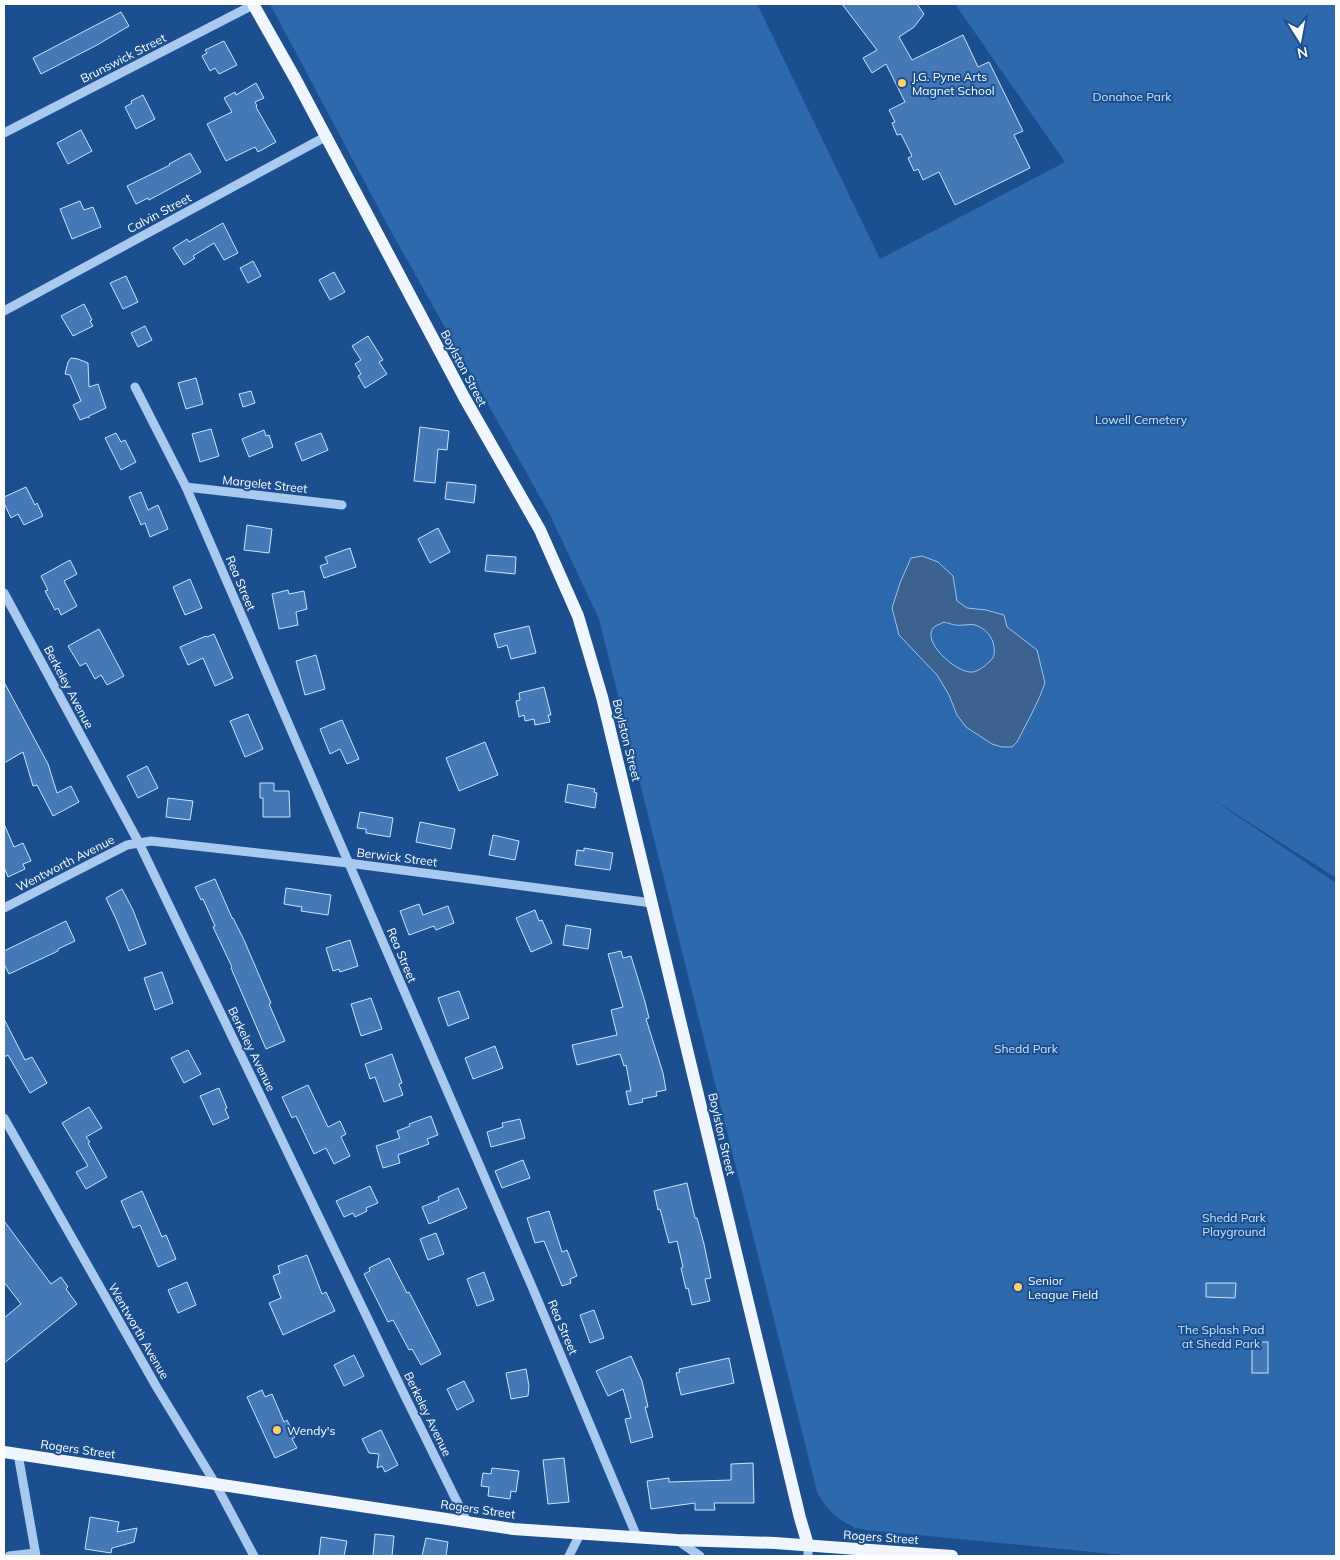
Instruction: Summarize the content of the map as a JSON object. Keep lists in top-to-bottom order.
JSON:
{
  "streets": {
    "main road": ["Boylston Street", "Rogers Street"],
    "street": [
      "Brunswick Street",
      "Calvin Street",
      "Margelet Street",
      "Rea Street",
      "Berkeley Avenue",
      "Berwick Street",
      "Wentworth Avenue"
    ]
  },
  "crossings": [
    ["Brunswick Street", "Boylston Street"],
    ["Calvin Street", "Boylston Street"],
    ["Boylston Street", "Berwick Street"],
    ["Boylston Street", "Rogers Street"],
    ["Margelet Street", "Rea Street"],
    ["Rea Street", "Berwick Street"],
    ["Rea Street", "Rogers Street"],
    ["Berkeley Avenue", "Berwick Street"],
    ["Berkeley Avenue", "Wentworth Avenue"],
    ["Berkeley Avenue", "Rogers Street"],
    ["Berwick Street", "Wentworth Avenue"],
    ["Wentworth Avenue", "Rogers Street"]
  ],
  "parks": [
    "Donahoe Park",
    "Lowell Cemetery",
    "Shedd Park",
    "Shedd Park Playground",
    "The Splash Pad at Shedd Park"
  ],
  "places": ["J.G. Pyne Arts Magnet School", "Senior League Field", "Wendy's"],
  "north": "bottom"
}
